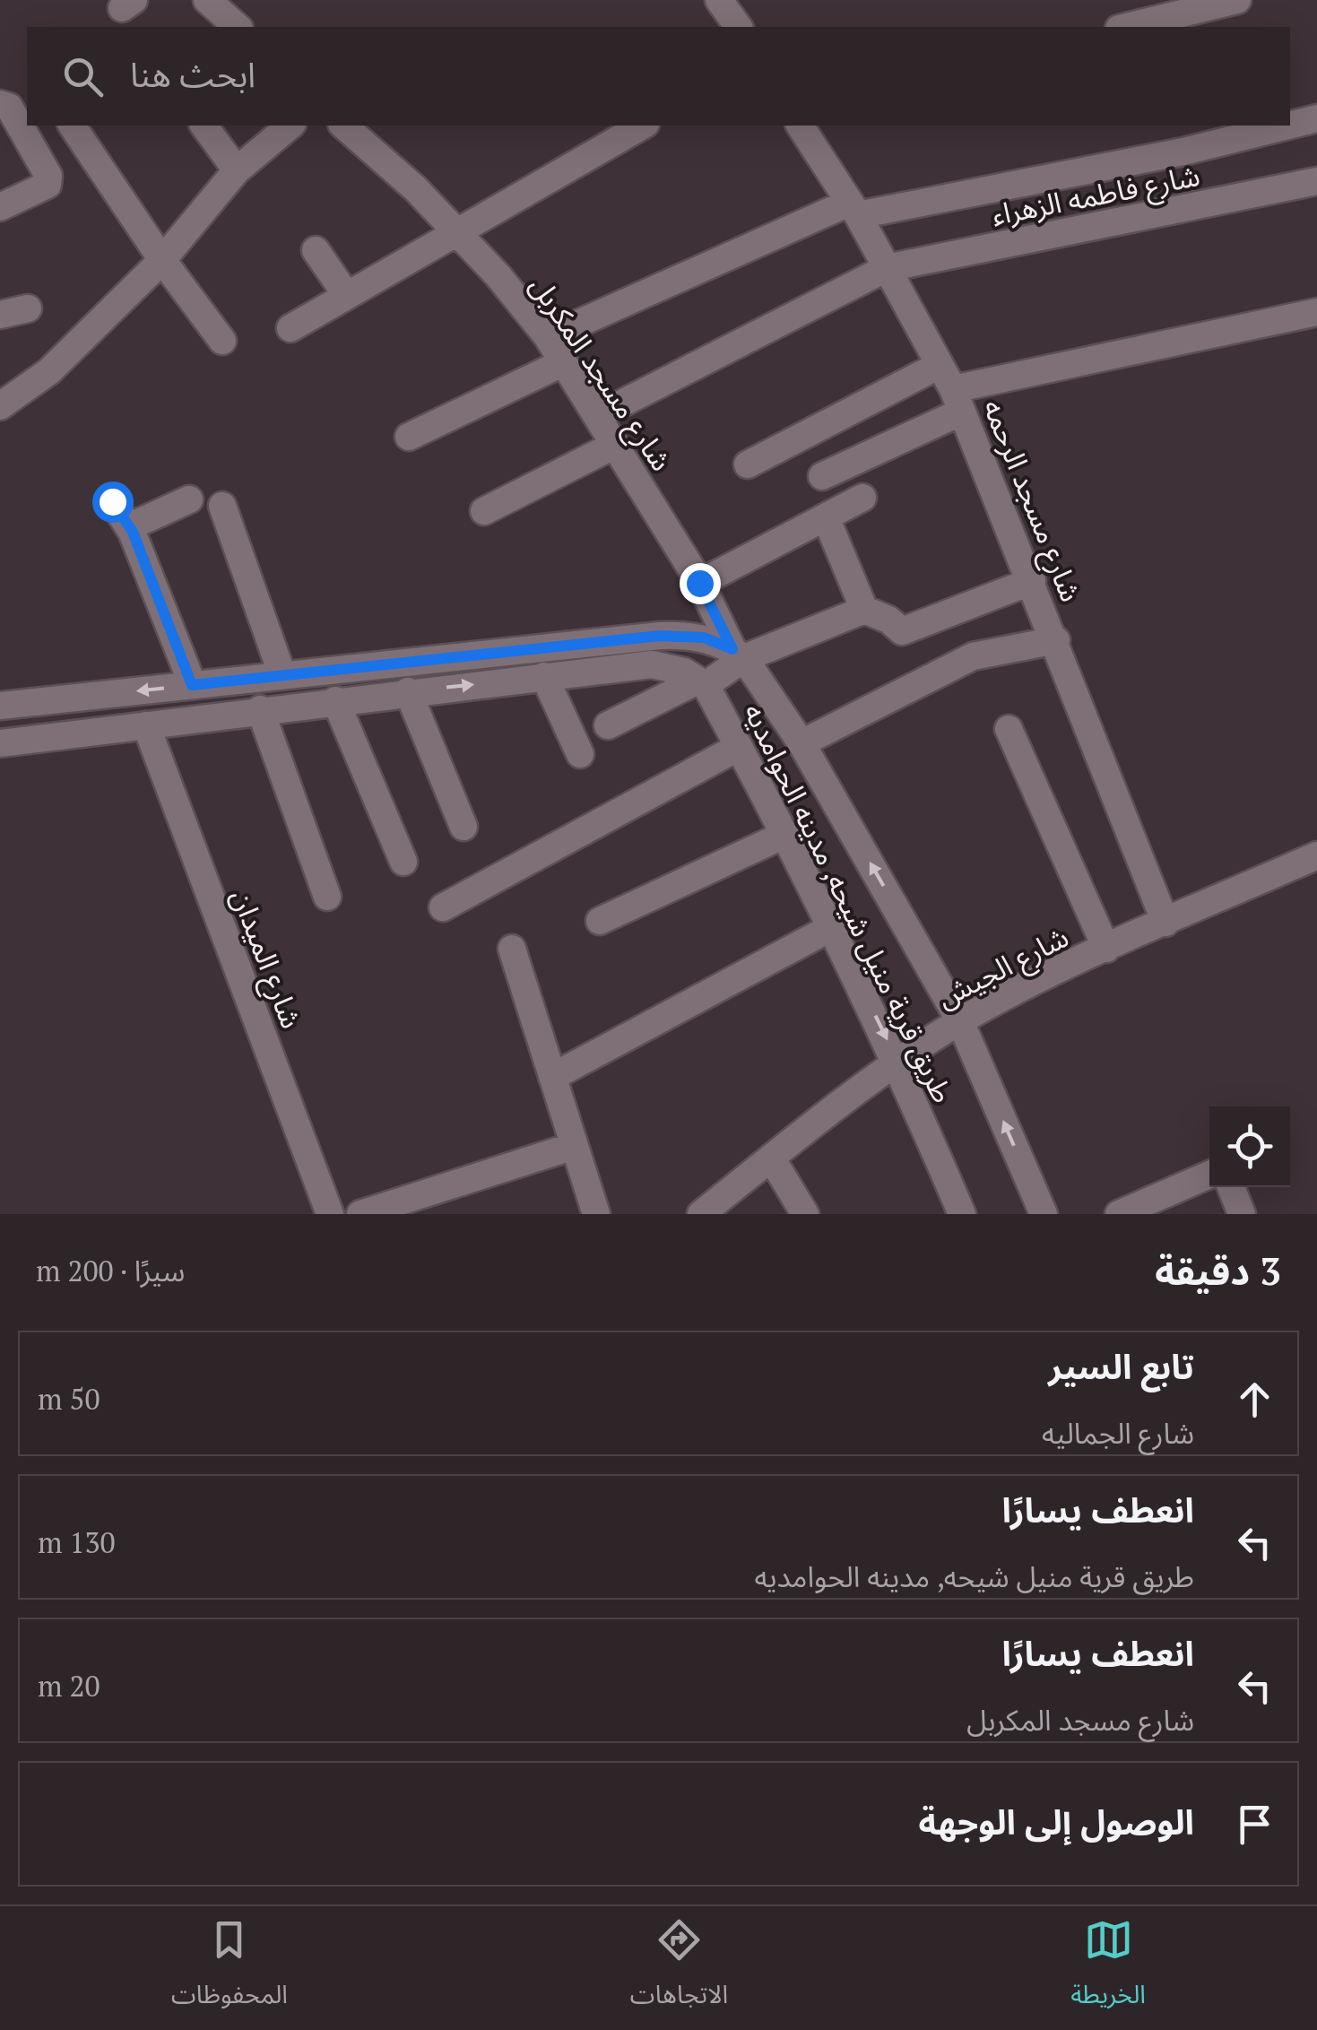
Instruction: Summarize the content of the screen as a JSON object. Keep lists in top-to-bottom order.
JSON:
{
  "streets": {
    "street": [
      "شارع فاطمه الزهراء",
      "شارع مسجد المكربل",
      "شارع مسجد الرحمه",
      "طريق قرية منيل شيحه, مدينه الحوامديه",
      "شارع الميدان",
      "شارع الجيش"
    ]
  },
  "crossings": [
    ["شارع فاطمه الزهراء", "شارع مسجد المكربل"],
    ["شارع فاطمه الزهراء", "شارع مسجد الرحمه"],
    ["شارع مسجد المكربل", "طريق قرية منيل شيحه, مدينه الحوامديه"],
    ["شارع مسجد الرحمه", "شارع الجيش"],
    ["طريق قرية منيل شيحه, مدينه الحوامديه", "شارع الجيش"]
  ],
  "page": {
    "search": "ابحث هنا",
    "heading": ["3 دقيقة", "سيرًا · 200 m"],
    "list": [
      ["تابع السير", "شارع الجماليه", "50 m"],
      ["انعطف يسارًا", "طريق قرية منيل شيحه, مدينه الحوامديه", "130 m"],
      ["انعطف يسارًا", "شارع مسجد المكربل", "20 m"],
      "الوصول إلى الوجهة"
    ],
    "nav": ["الخريطة", "الاتجاهات", "المحفوظات"]
  }
}
